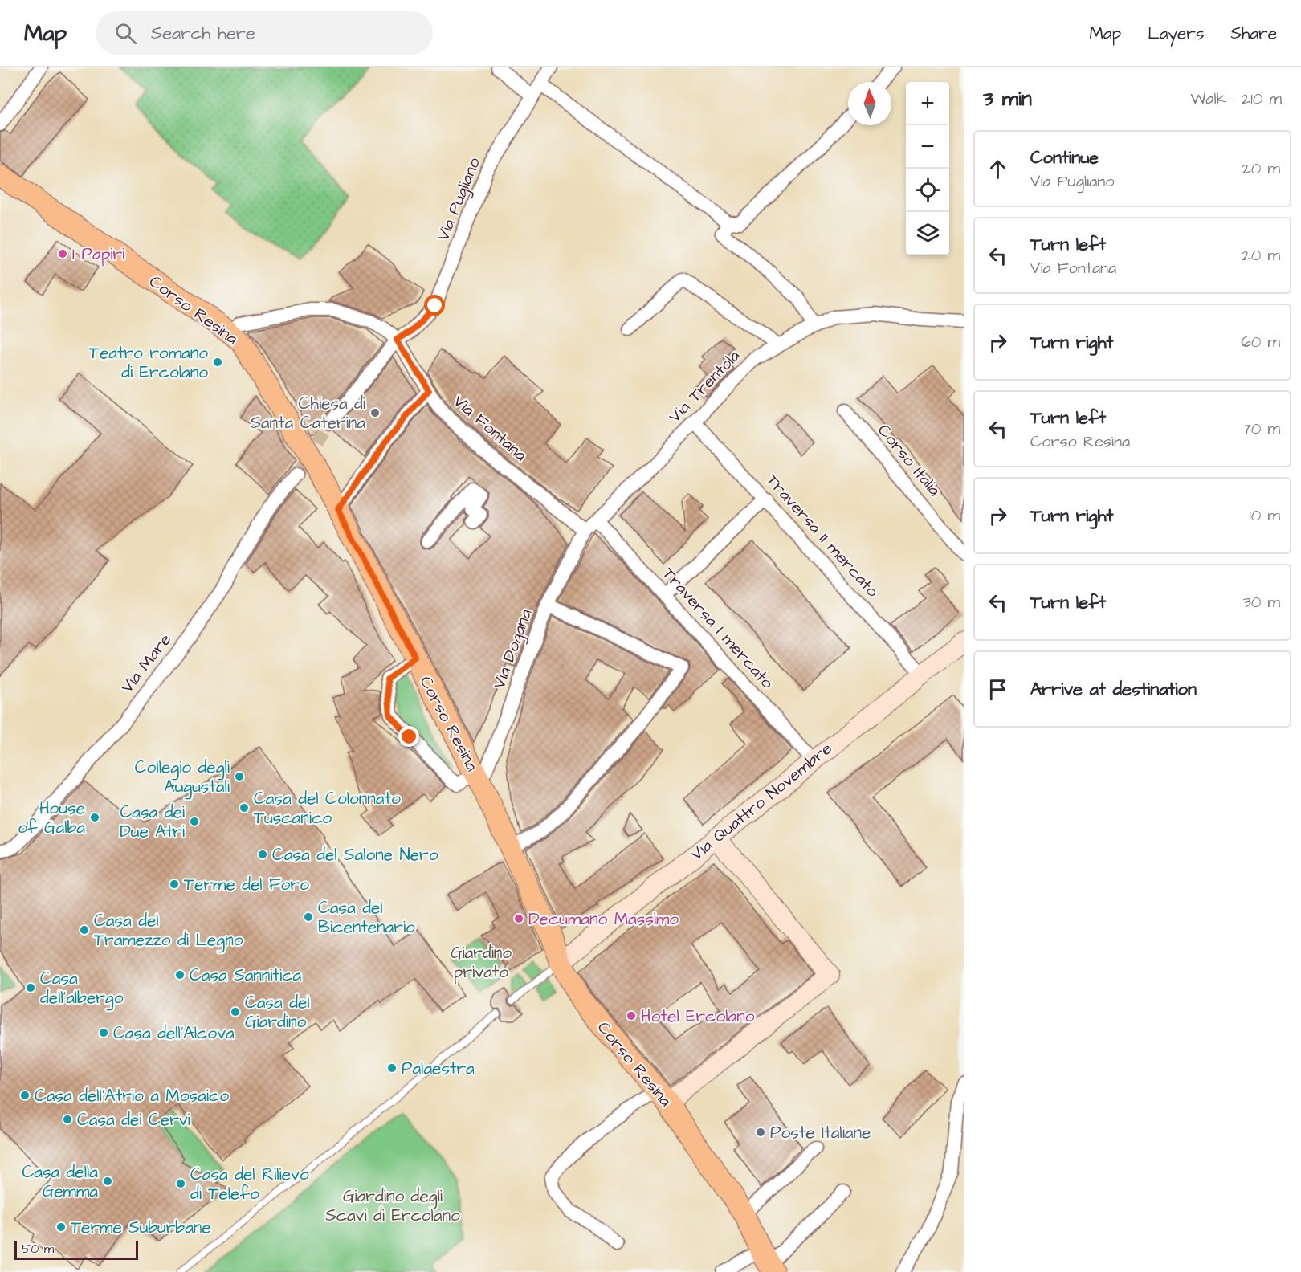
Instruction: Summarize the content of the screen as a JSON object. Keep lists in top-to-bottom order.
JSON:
{
  "streets": {
    "main road": ["Corso Resina"],
    "street": [
      "Via Pugliano",
      "Via Trentola",
      "Via Fontana",
      "Corso Italia",
      "Traversa II mercato",
      "Traversa I mercato",
      "Via Dogana",
      "Via Mare",
      "Via Quattro Novembre"
    ]
  },
  "crossings": [
    ["Via Pugliano", "Via Fontana"],
    ["Corso Resina", "Via Fontana"],
    ["Corso Resina", "Via Dogana"],
    ["Corso Resina", "Via Quattro Novembre"],
    ["Via Trentola", "Via Fontana"],
    ["Via Trentola", "Traversa II mercato"],
    ["Via Trentola", "Traversa I mercato"],
    ["Via Trentola", "Via Dogana"],
    ["Via Fontana", "Via Dogana"],
    ["Traversa II mercato", "Via Quattro Novembre"],
    ["Traversa I mercato", "Via Quattro Novembre"]
  ],
  "parks": ["Giardino privato", "Giardino degli Scavi di Ercolano"],
  "places": [
    "I Papiri",
    "Teatro romano di Ercolano",
    "Chiesa di Santa Caterina",
    "Collegio degli Augustali",
    "Casa del Colonnato Tuscanico",
    "House of Galba",
    "Casa dei Due Atri",
    "Casa del Salone Nero",
    "Terme del Foro",
    "Casa del Bicentenario",
    "Decumano Massimo",
    "Casa del Tramezzo di Legno",
    "Casa Sannitica",
    "Casa dell'albergo",
    "Casa del Giardino",
    "Hotel Ercolano",
    "Casa dell'Alcova",
    "Palaestra",
    "Casa dell'Atrio a Mosaico",
    "Casa dei Cervi",
    "Poste Italiane",
    "Casa della Gemma",
    "Casa del Rilievo di Telefo",
    "Terme Suburbane"
  ],
  "scale_bar": "50 m",
  "north": "top",
  "page": {
    "header": "Map",
    "search": "Search here",
    "nav": ["Map", "Layers", "Share"],
    "heading": ["3 min", "Walk · 210 m"],
    "map_buttons": ["+", "−"],
    "list": [
      ["Continue", "Via Pugliano", "20 m"],
      ["Turn left", "Via Fontana", "20 m"],
      ["Turn right", "60 m"],
      ["Turn left", "Corso Resina", "70 m"],
      ["Turn right", "10 m"],
      ["Turn left", "30 m"],
      "Arrive at destination"
    ],
    "scale": "50 m"
  }
}
